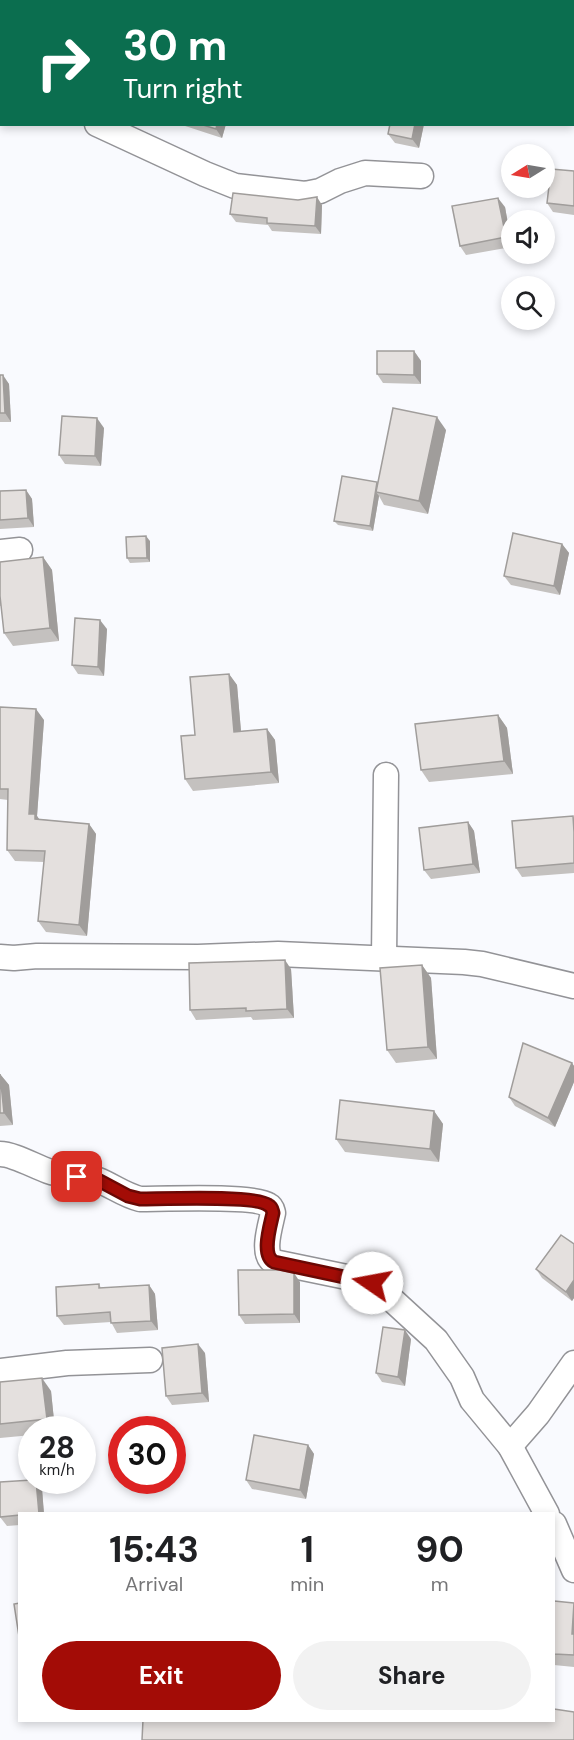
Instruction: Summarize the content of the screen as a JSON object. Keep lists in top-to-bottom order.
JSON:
{
  "north": "left",
  "page": {
    "turn": ["30 m", "Turn right"],
    "speed": "28 km/h",
    "limit": "30",
    "eta": [
      "15:43",
      "Arrival",
      "1",
      "min",
      "90",
      "m"
    ],
    "buttons": ["Exit", "Share"]
  }
}
